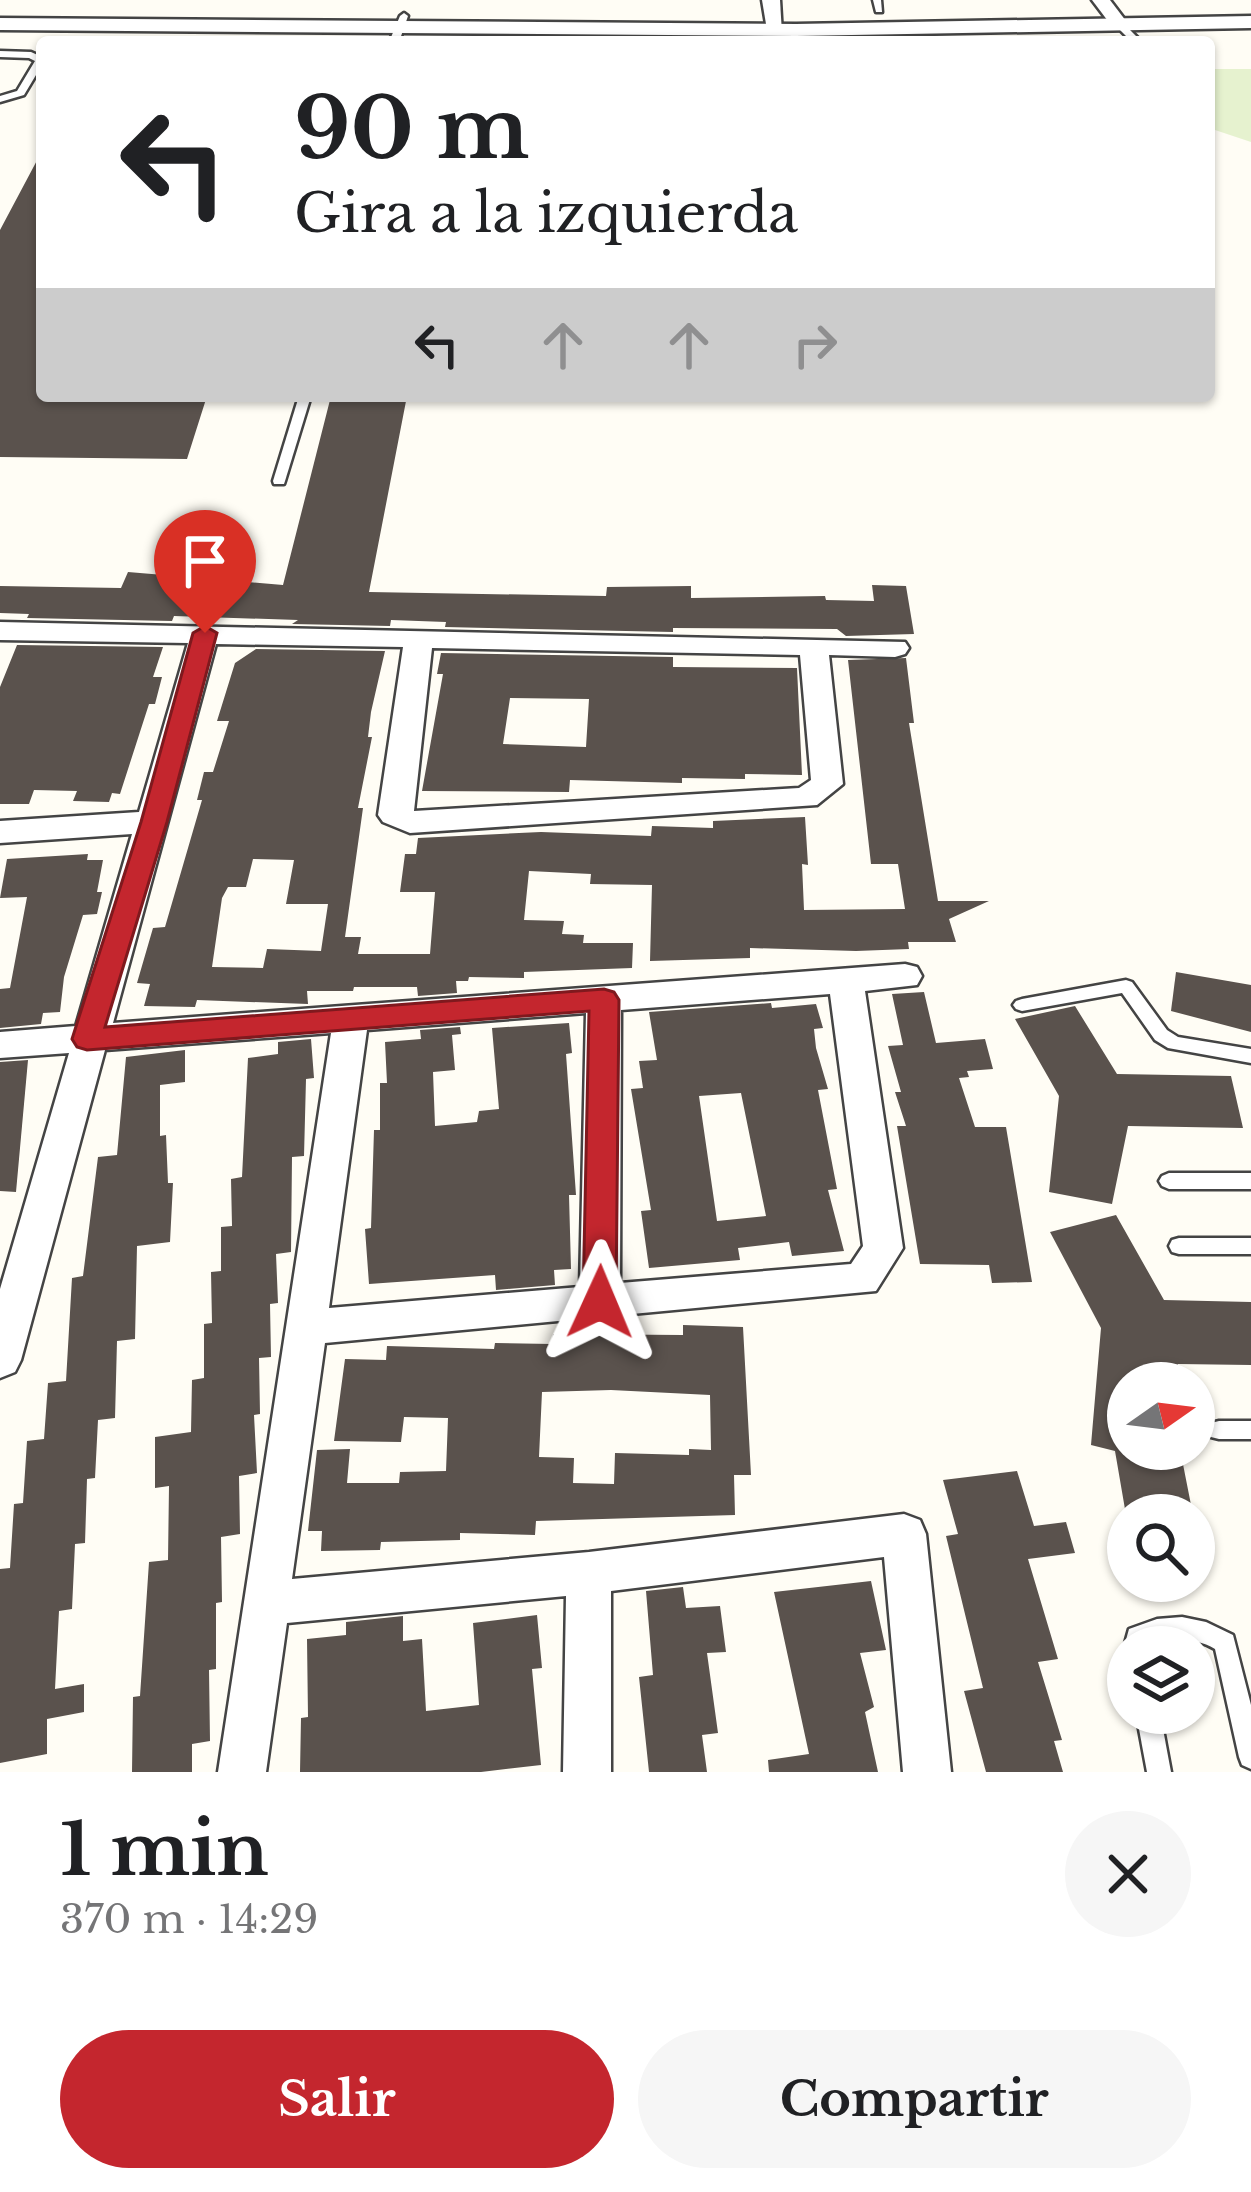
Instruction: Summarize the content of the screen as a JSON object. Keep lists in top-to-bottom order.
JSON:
{
  "north": "right",
  "page": {
    "turn": ["90 m", "Gira a la izquierda"],
    "heading": ["1 min", "370 m · 14:29"],
    "buttons": ["Salir", "Compartir"]
  }
}
